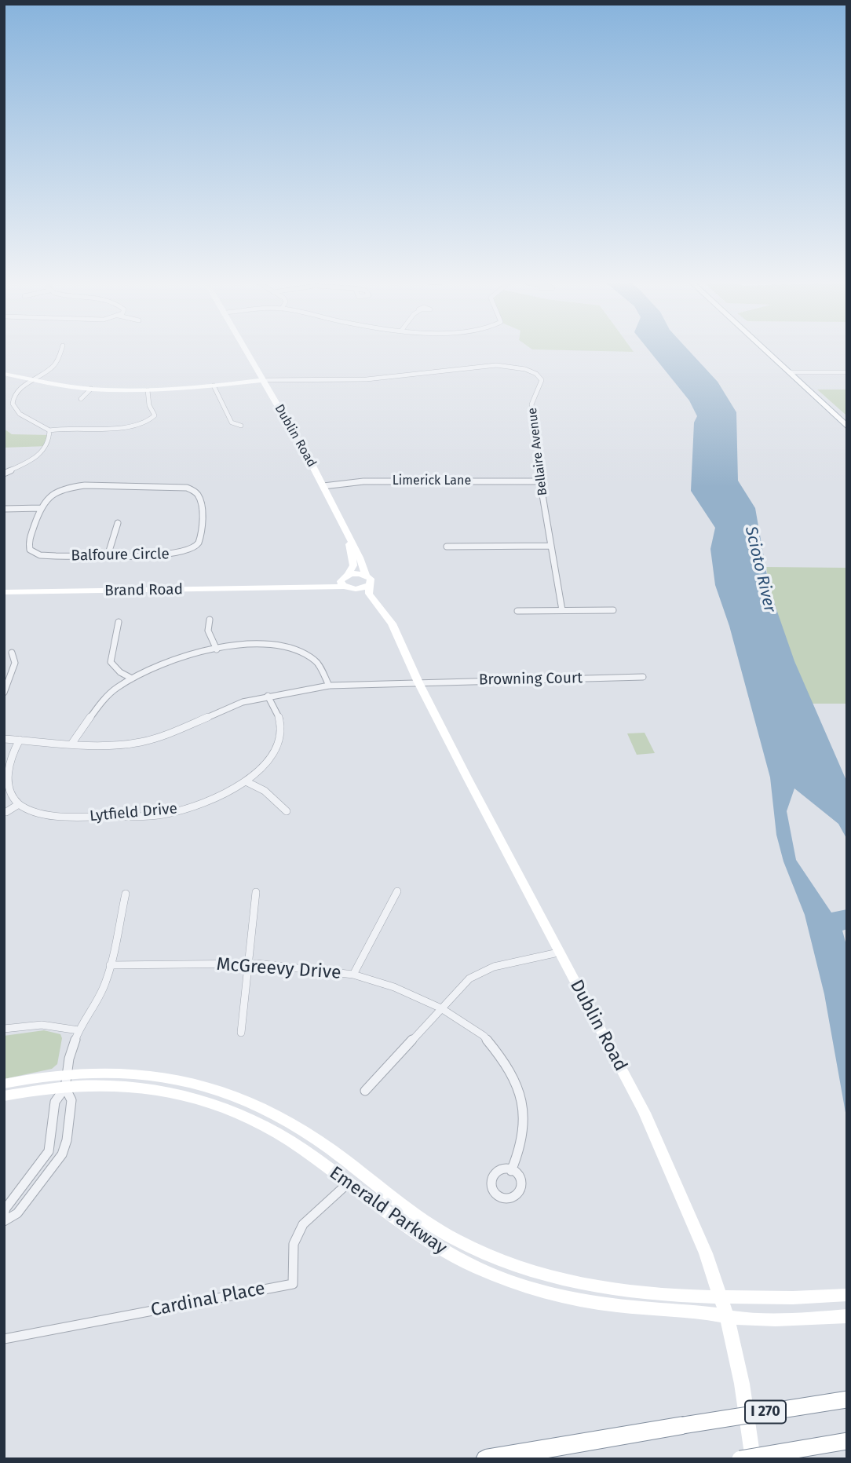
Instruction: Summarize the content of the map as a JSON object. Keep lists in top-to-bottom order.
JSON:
{
  "streets": {
    "highway": ["I 270"],
    "main road": ["Dublin Road", "Brand Road", "Emerald Parkway"],
    "street": [
      "Bellaire Avenue",
      "Limerick Lane",
      "Balfoure Circle",
      "Browning Court",
      "Lytfield Drive",
      "McGreevy Drive",
      "Cardinal Place"
    ]
  },
  "crossings": [
    ["Dublin Road", "Bellaire Avenue"],
    ["Dublin Road", "Limerick Lane"],
    ["Dublin Road", "Brand Road"],
    ["Dublin Road", "Browning Court"],
    ["Dublin Road", "Emerald Parkway"],
    ["Bellaire Avenue", "Limerick Lane"],
    ["Browning Court", "Lytfield Drive"],
    ["Emerald Parkway", "Cardinal Place"]
  ],
  "water": ["Scioto River"]
}
